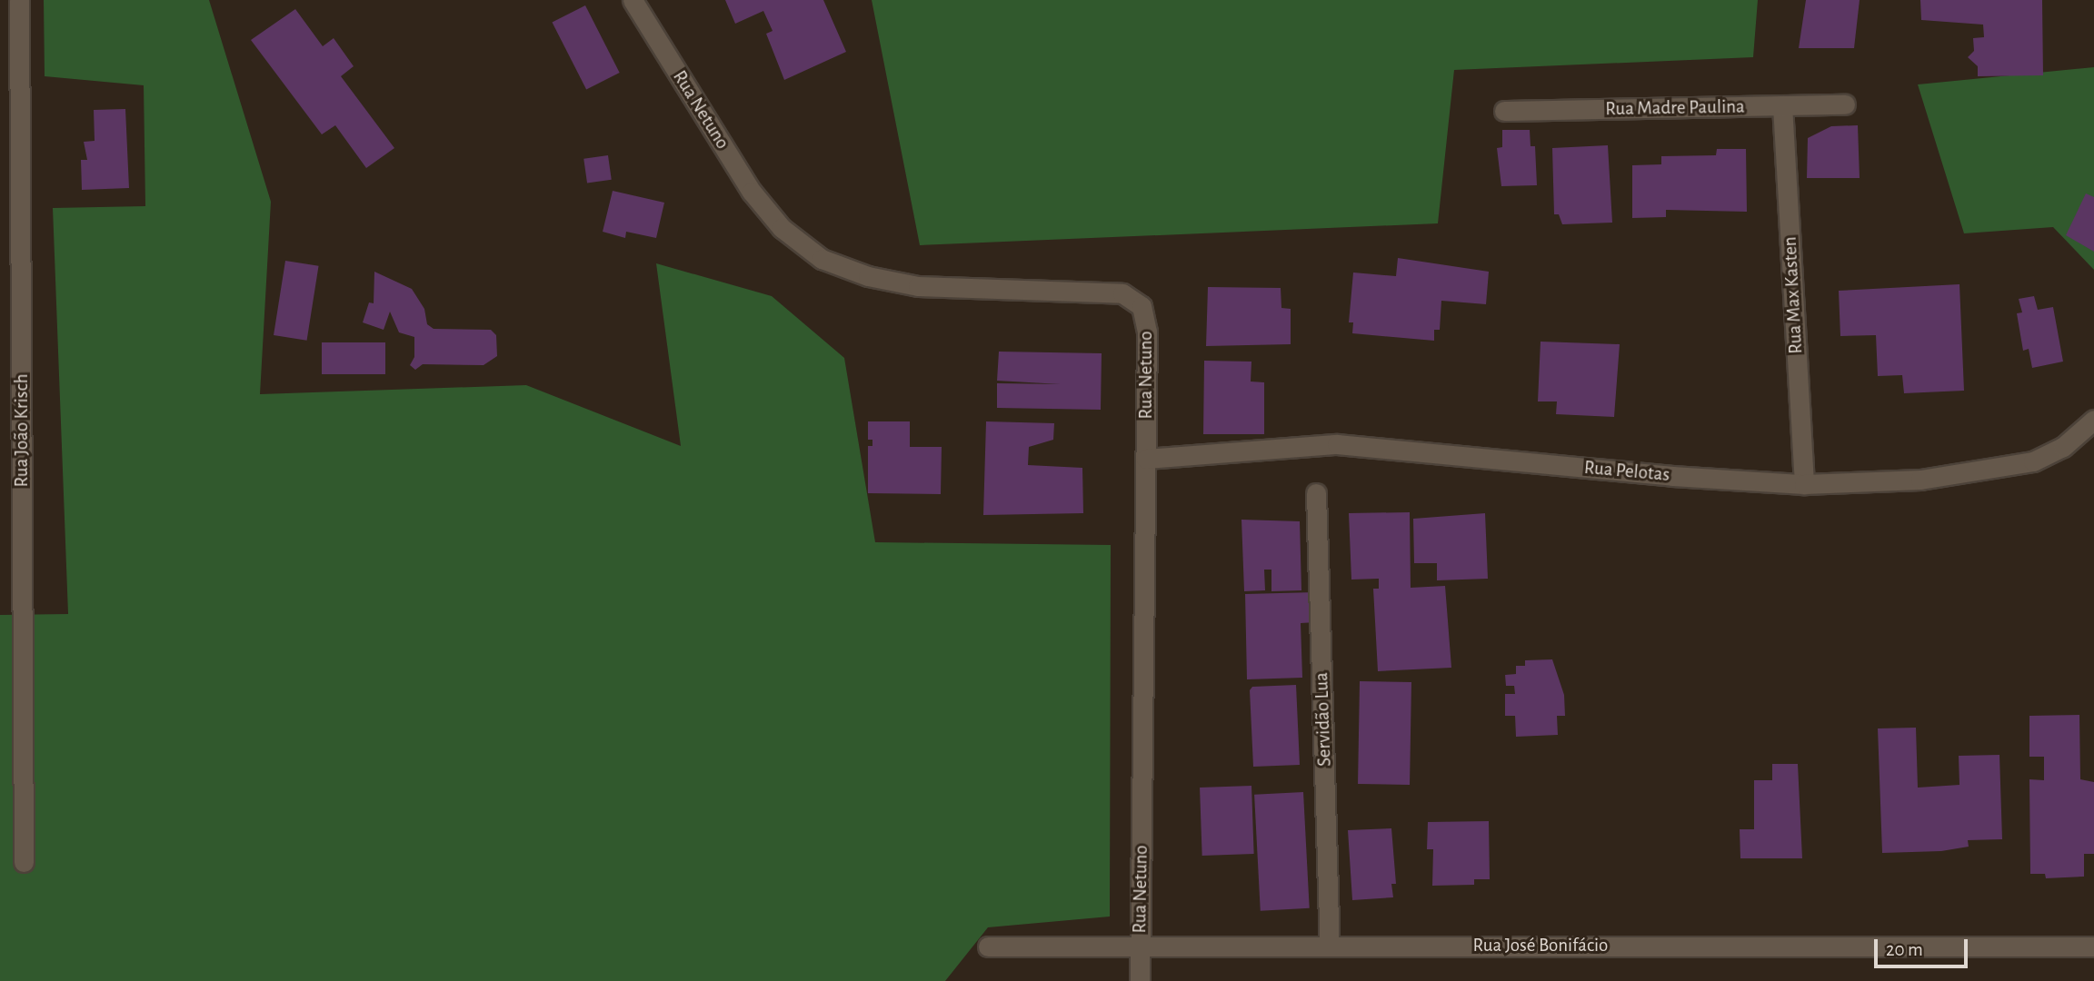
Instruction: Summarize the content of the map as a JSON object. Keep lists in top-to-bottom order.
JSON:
{
  "streets": {
    "street": [
      "Rua Madre Paulina",
      "Rua Netuno",
      "Rua Max Kasten",
      "Rua João Krisch",
      "Rua Pelotas",
      "Servidão Lua",
      "Rua José Bonifácio"
    ]
  },
  "crossings": [
    ["Rua Madre Paulina", "Rua Max Kasten"],
    ["Rua Netuno", "Rua Pelotas"],
    ["Rua Netuno", "Rua José Bonifácio"],
    ["Rua Max Kasten", "Rua Pelotas"],
    ["Servidão Lua", "Rua José Bonifácio"]
  ],
  "scale_bar": "20 m"
}
